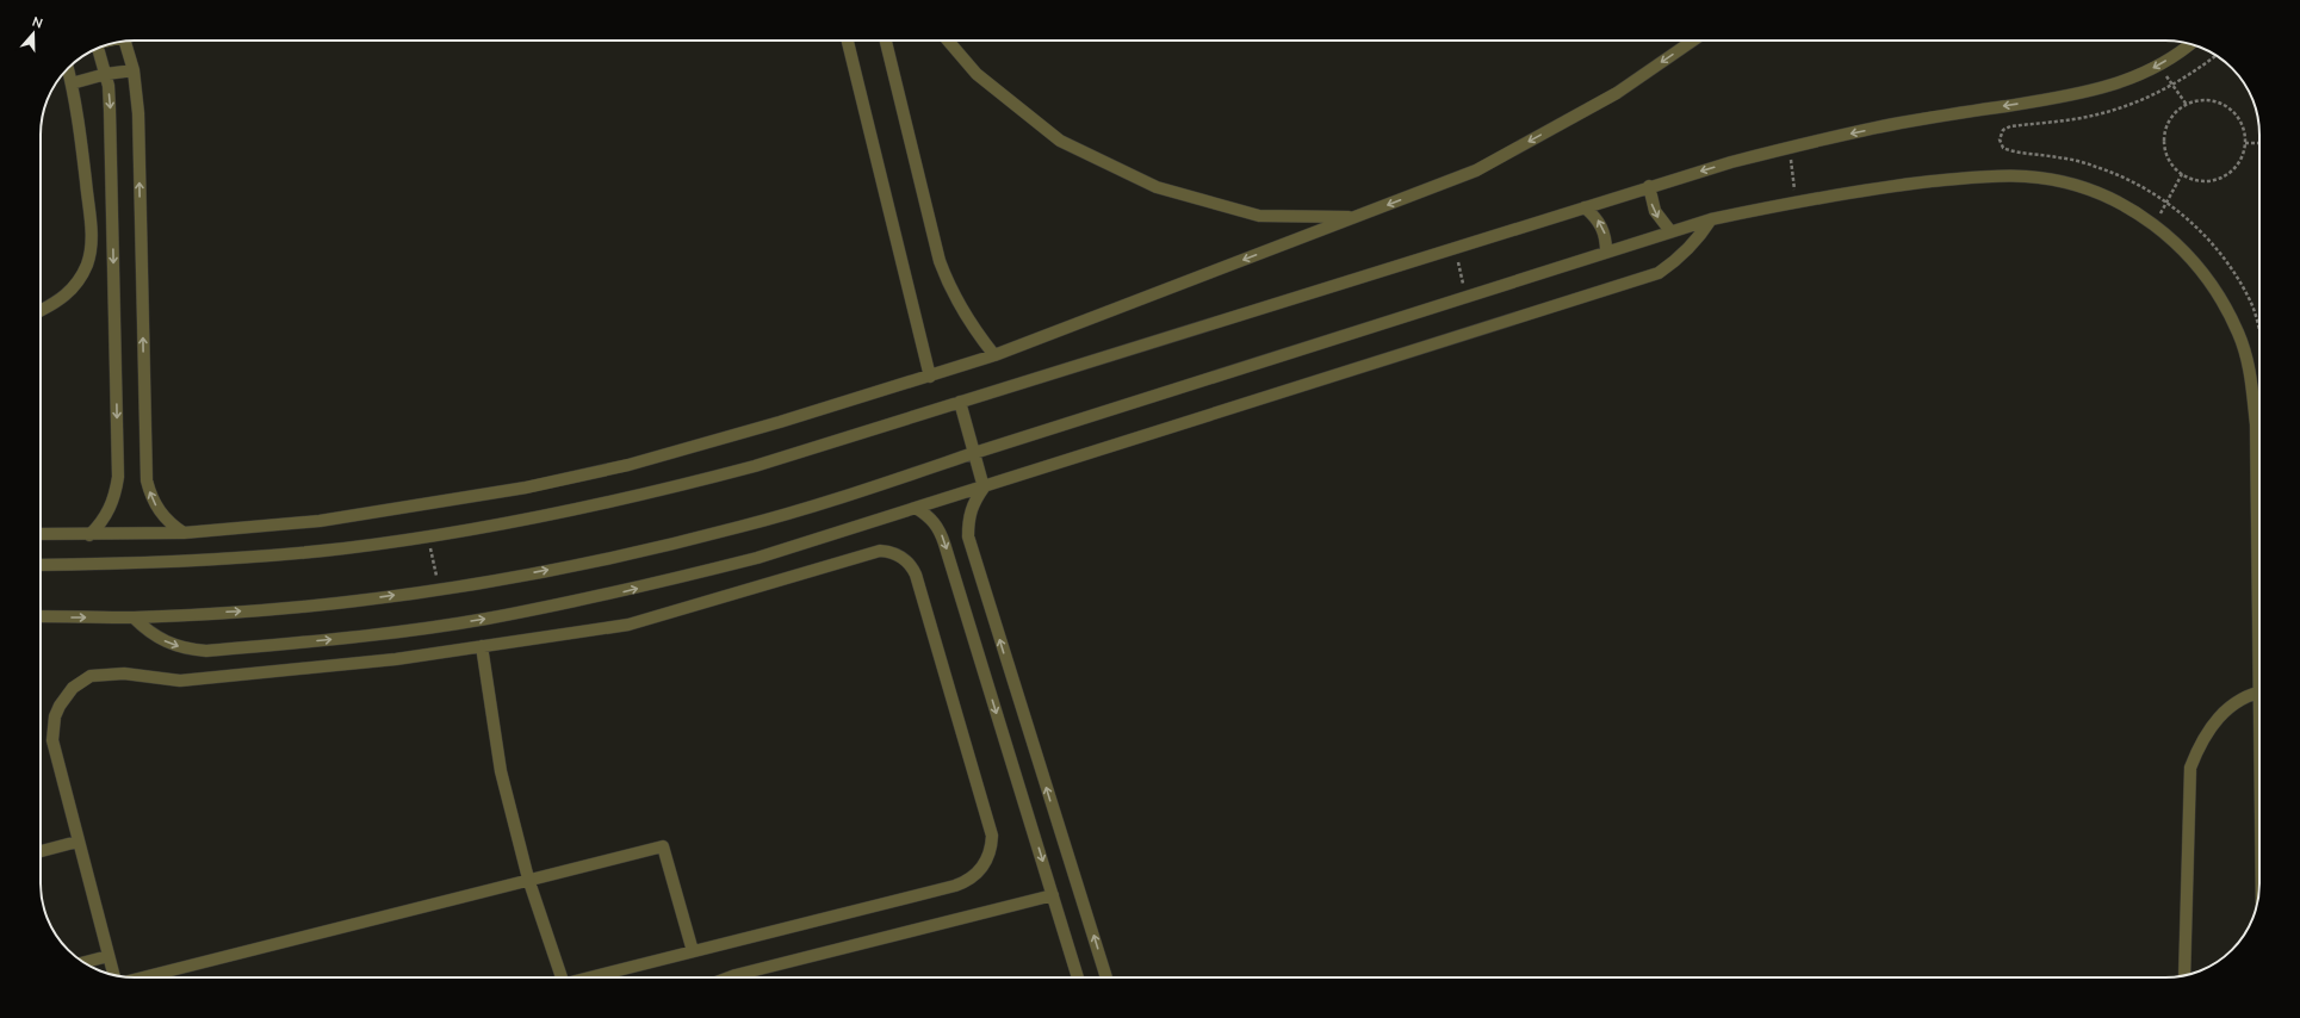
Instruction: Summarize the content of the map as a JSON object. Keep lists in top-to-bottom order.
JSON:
{
  "north": "top"
}
